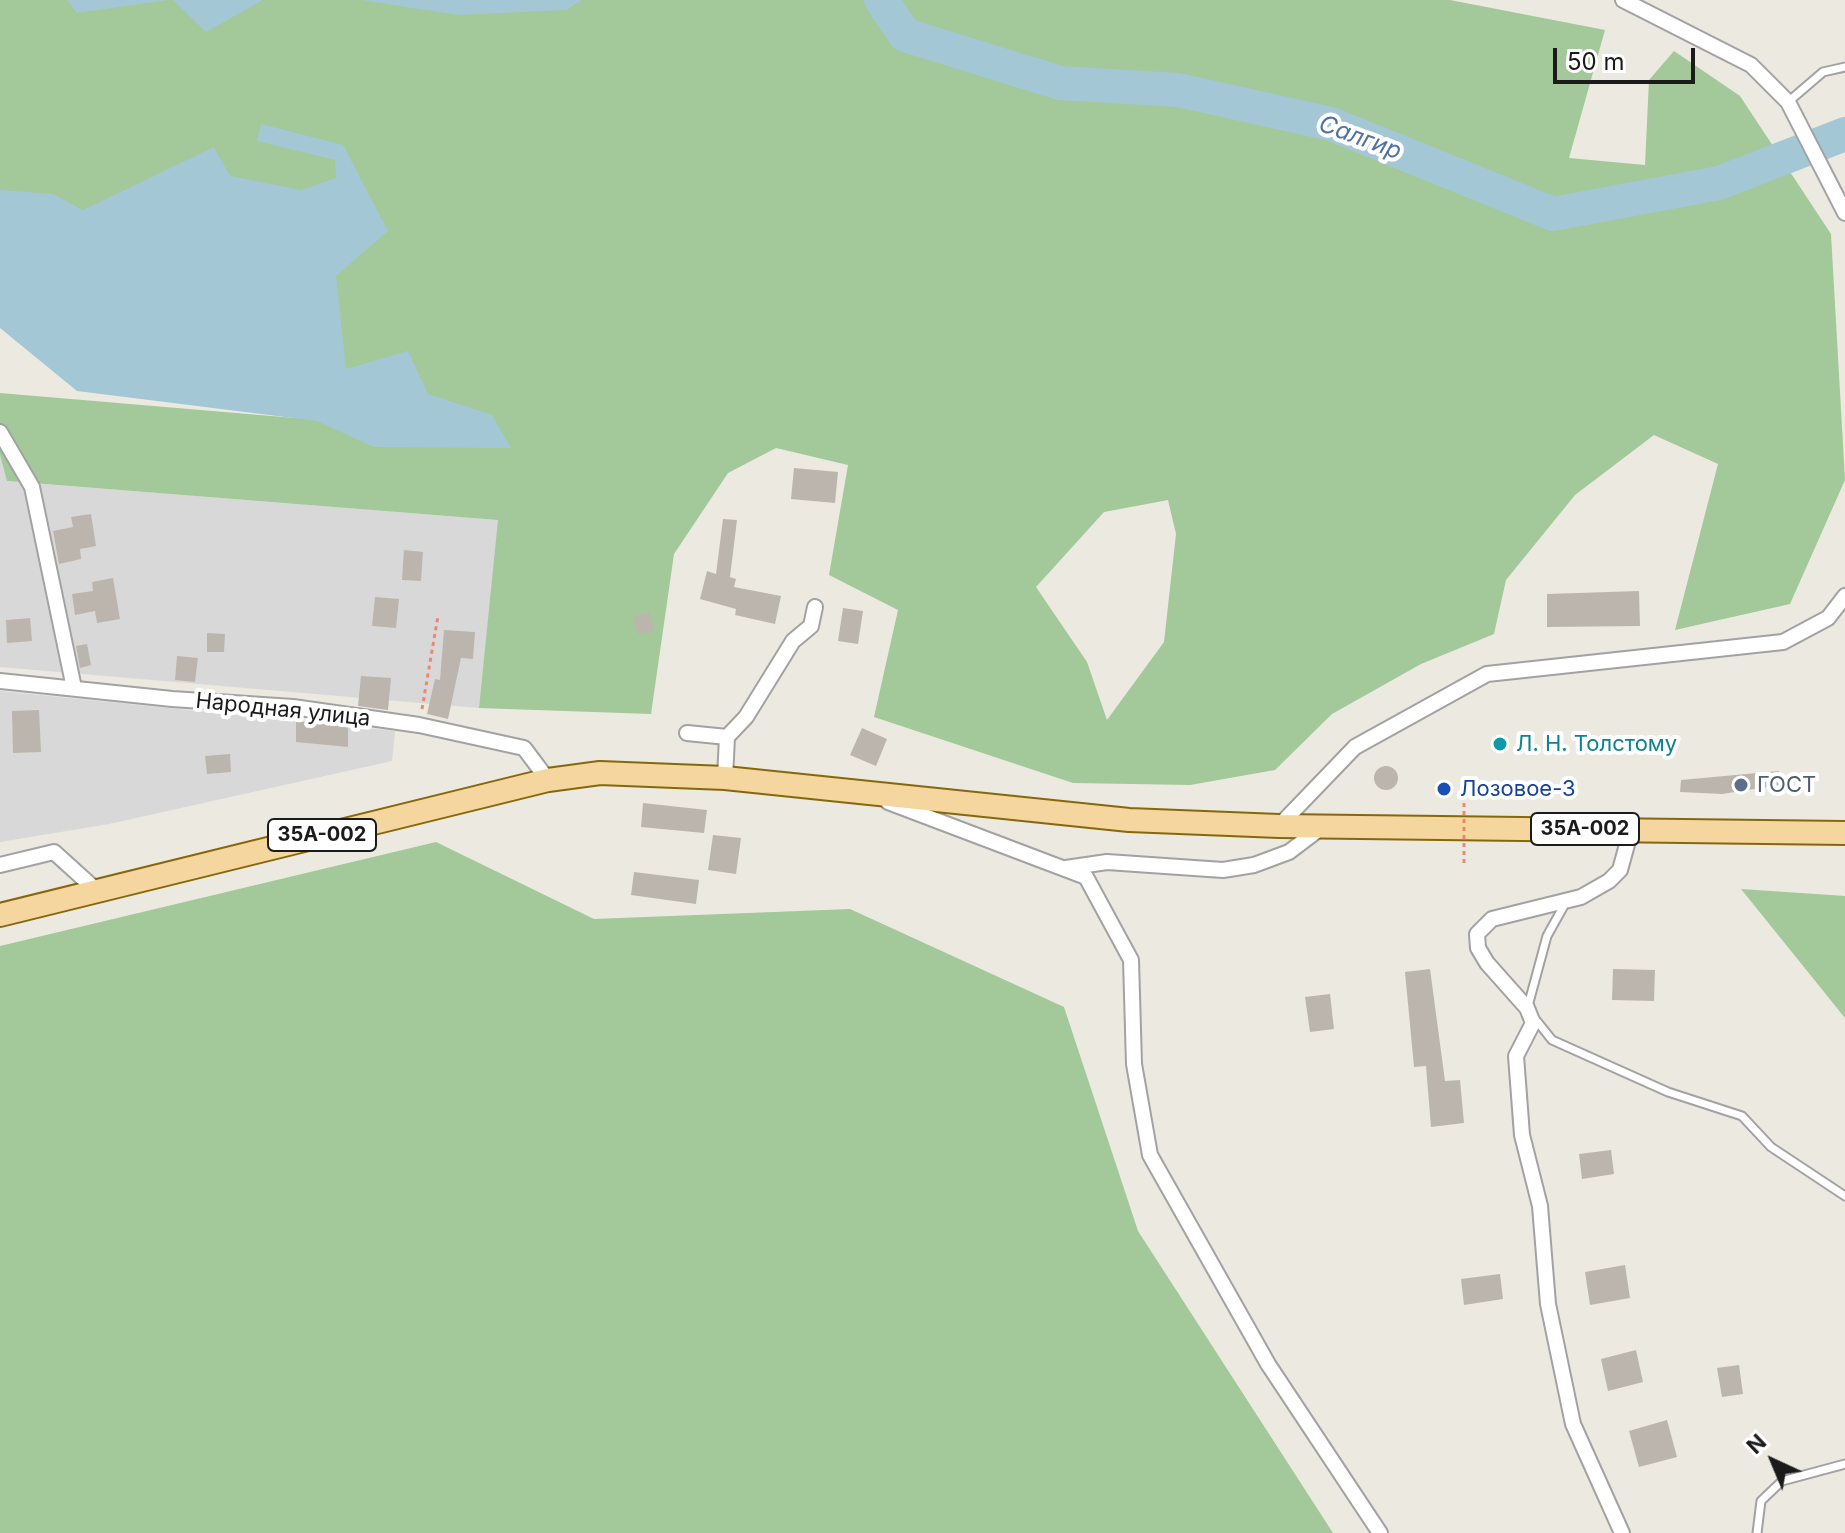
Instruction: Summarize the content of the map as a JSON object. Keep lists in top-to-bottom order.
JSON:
{
  "streets": {
    "main road": ["35А-002"],
    "street": ["Народная улица"]
  },
  "crossings": [
    ["Народная улица", "35А-002"]
  ],
  "water": ["Салгир"],
  "places": ["Л. Н. Толстому", "ГОСТ", "Лозовое-3"],
  "scale_bar": "50 m",
  "north": "top left"
}
